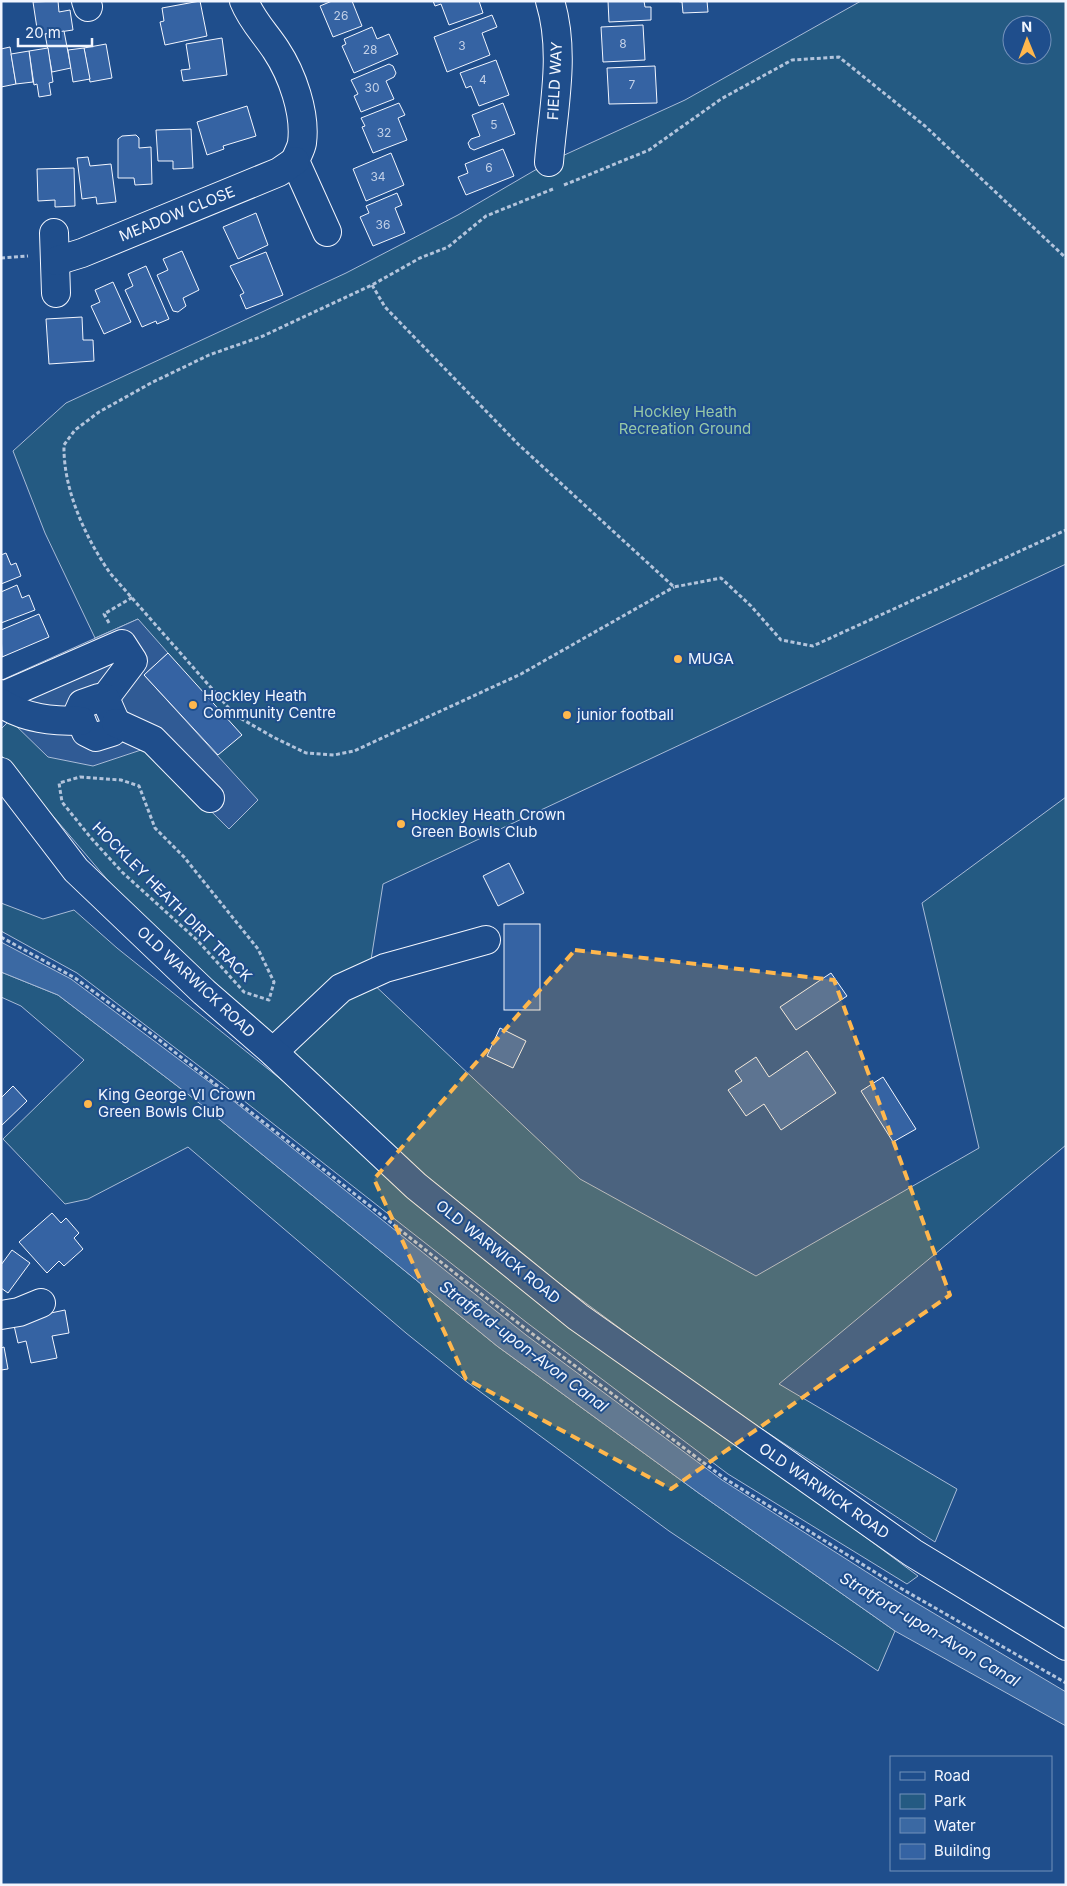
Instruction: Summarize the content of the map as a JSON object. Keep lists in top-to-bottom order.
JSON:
{
  "streets": {
    "main road": ["FIELD WAY", "MEADOW CLOSE", "OLD WARWICK ROAD"],
    "path": ["HOCKLEY HEATH DIRT TRACK"]
  },
  "water": ["Stratford-upon-Avon Canal"],
  "parks": ["Hockley Heath Recreation Ground"],
  "places": [
    "MUGA",
    "Hockley Heath Community Centre",
    "junior football",
    "Hockley Heath Crown Green Bowls Club",
    "King George VI Crown Green Bowls Club"
  ],
  "house_numbers": [
    "26",
    "8",
    "3",
    "28",
    "4",
    "7",
    "30",
    "5",
    "32",
    "6",
    "34",
    "36"
  ],
  "legend": [
    "Road",
    "Park",
    "Water",
    "Building"
  ],
  "scale_bar": "20 m",
  "north": "top"
}
